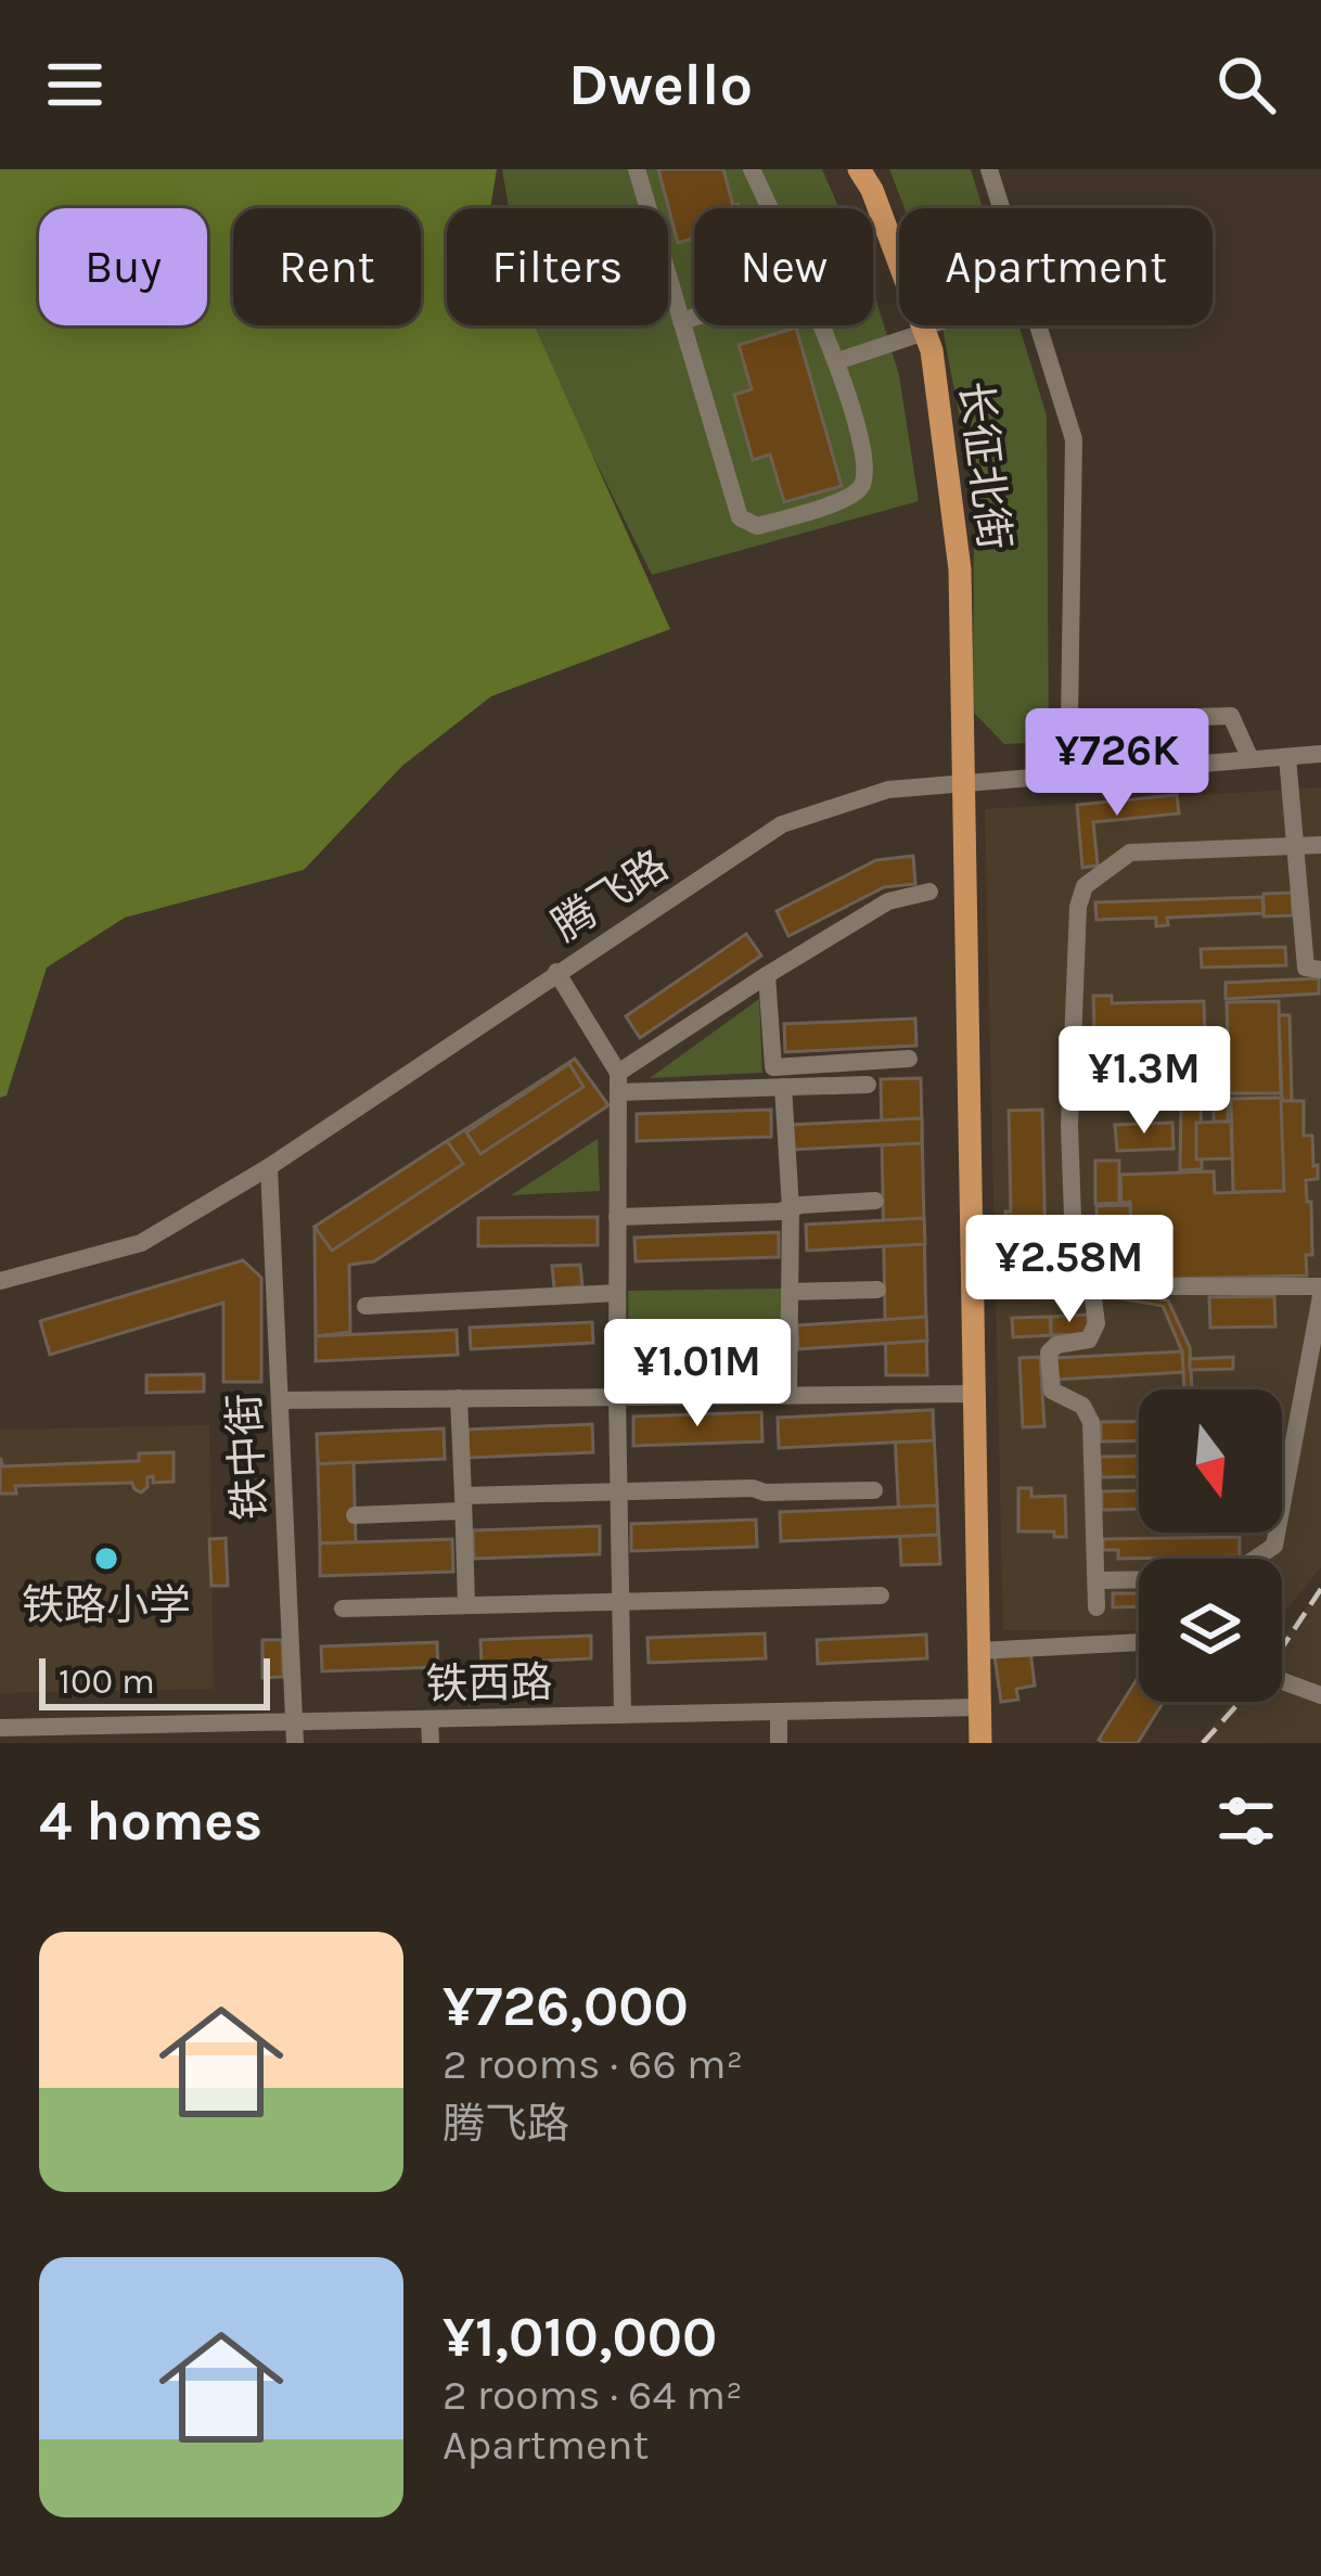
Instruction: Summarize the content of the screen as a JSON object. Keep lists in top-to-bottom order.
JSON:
{
  "streets": {
    "main road": ["长征北街"],
    "street": ["腾飞路", "铁中街", "铁西路"]
  },
  "crossings": [
    ["长征北街", "腾飞路"],
    ["长征北街", "铁西路"],
    ["腾飞路", "铁中街"],
    ["铁中街", "铁西路"]
  ],
  "places": ["铁路小学"],
  "scale_bar": "100 m",
  "north": "bottom",
  "page": {
    "header": "Dwello",
    "chip": [
      "Buy",
      "Rent",
      "Filters",
      "New",
      "Apartment"
    ],
    "price": [
      "¥726K",
      "¥1.3M",
      "¥2.58M",
      "¥1.01M"
    ],
    "scale": "100 m",
    "heading": "4 homes",
    "list": [
      {
        "name": "¥726,000",
        "note": "2 rooms · 66 m² · 腾飞路"
      },
      {
        "name": "¥1,010,000",
        "note": "2 rooms · 64 m² · Apartment"
      }
    ]
  }
}
